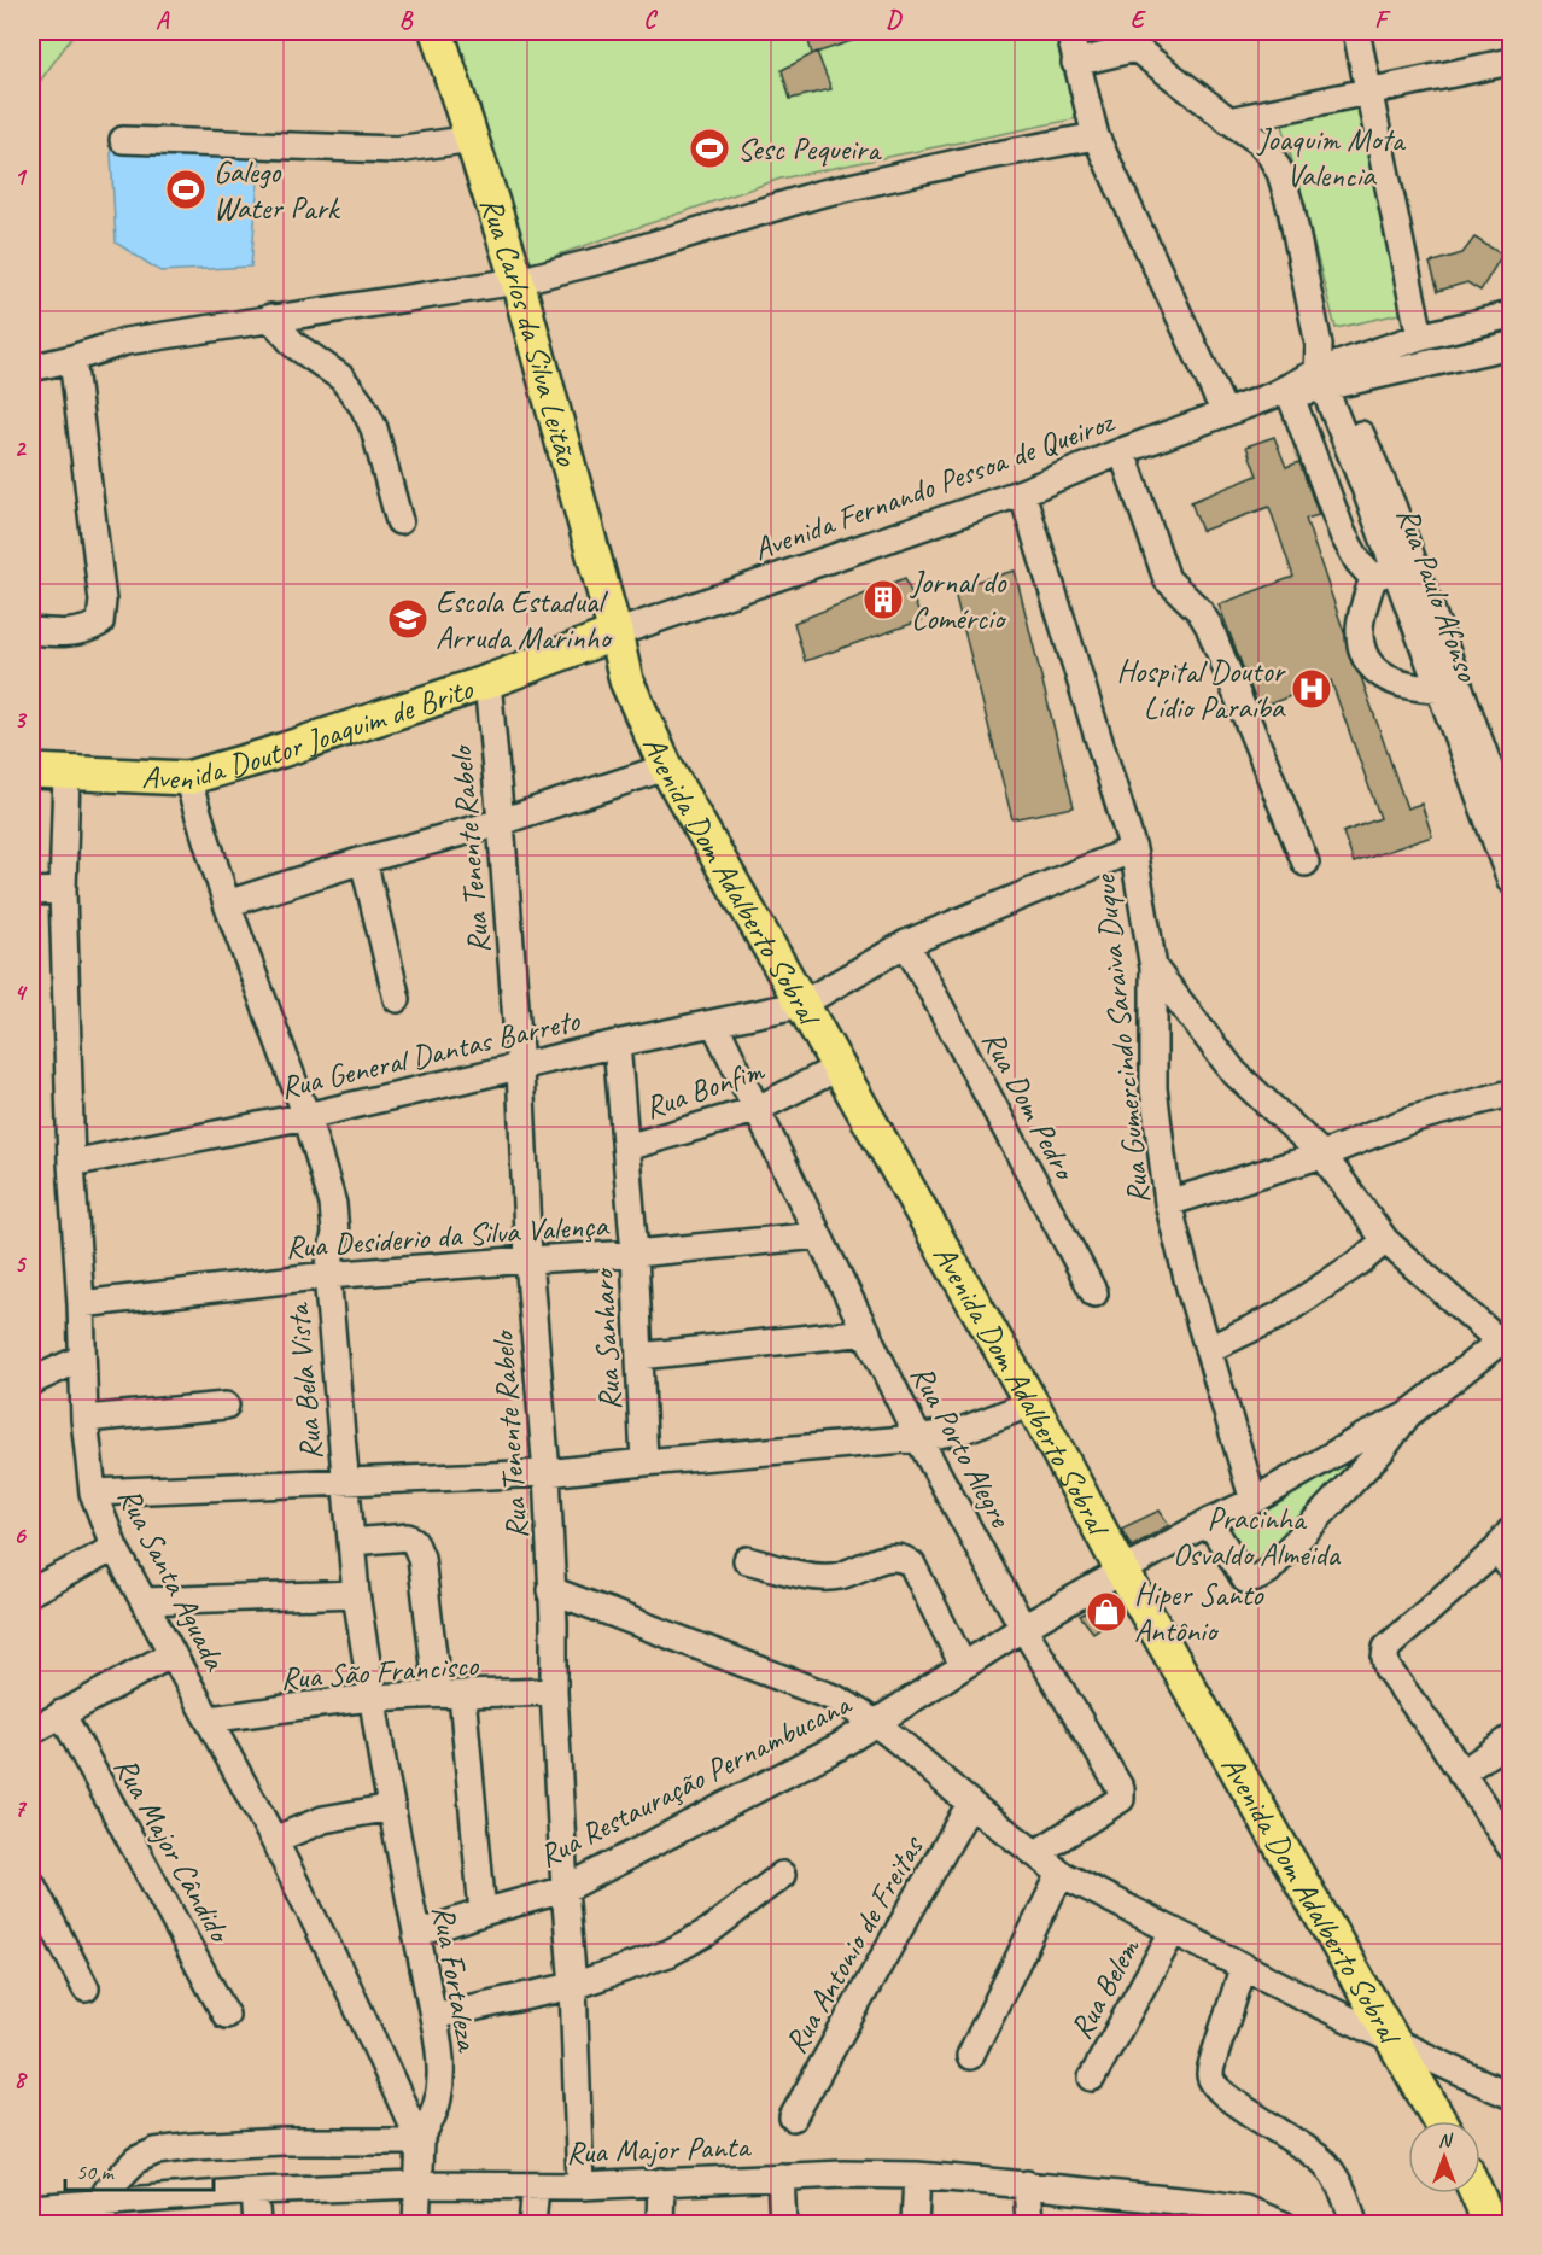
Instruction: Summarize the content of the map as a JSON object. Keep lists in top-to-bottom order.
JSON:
{
  "streets": {
    "main road": ["Rua Carlos da Silva Leitão", "Avenida Doutor Joaquim de Brito", "Avenida Dom Adalberto Sobral"],
    "street": [
      "Avenida Fernando Pessoa de Queiroz",
      "Rua Paulo Afonso",
      "Rua Tenente Rabelo",
      "Rua Gumercindo Saraiva Duque",
      "Rua General Dantas Barreto",
      "Rua Bonfim",
      "Rua Dom Pedro",
      "Rua Desiderio da Silva Valença",
      "Rua Sanharo",
      "Rua Bela Vista",
      "Rua Porto Alegre",
      "Rua Santa Aguada",
      "Rua São Francisco",
      "Rua Restauração Pernambucana",
      "Rua Major Cândido",
      "Rua Antonio de Freitas",
      "Rua Fortaleza",
      "Rua Belem",
      "Rua Major Panta"
    ]
  },
  "crossings": [
    ["Rua Carlos da Silva Leitão", "Avenida Fernando Pessoa de Queiroz"],
    ["Rua Carlos da Silva Leitão", "Avenida Doutor Joaquim de Brito"],
    ["Rua Carlos da Silva Leitão", "Avenida Dom Adalberto Sobral"],
    ["Avenida Fernando Pessoa de Queiroz", "Rua Paulo Afonso"],
    ["Avenida Fernando Pessoa de Queiroz", "Avenida Doutor Joaquim de Brito"],
    ["Avenida Fernando Pessoa de Queiroz", "Avenida Dom Adalberto Sobral"],
    ["Avenida Fernando Pessoa de Queiroz", "Rua Gumercindo Saraiva Duque"],
    ["Avenida Doutor Joaquim de Brito", "Rua Tenente Rabelo"],
    ["Avenida Doutor Joaquim de Brito", "Avenida Dom Adalberto Sobral"],
    ["Avenida Doutor Joaquim de Brito", "Rua Bela Vista"],
    ["Avenida Doutor Joaquim de Brito", "Rua Santa Aguada"],
    ["Rua Tenente Rabelo", "Rua General Dantas Barreto"],
    ["Rua Tenente Rabelo", "Rua Desiderio da Silva Valença"],
    ["Rua Tenente Rabelo", "Rua São Francisco"],
    ["Rua Tenente Rabelo", "Rua Restauração Pernambucana"],
    ["Rua Tenente Rabelo", "Rua Major Panta"],
    ["Avenida Dom Adalberto Sobral", "Rua General Dantas Barreto"],
    ["Avenida Dom Adalberto Sobral", "Rua Bonfim"],
    ["Avenida Dom Adalberto Sobral", "Rua Restauração Pernambucana"],
    ["Rua Gumercindo Saraiva Duque", "Rua General Dantas Barreto"],
    ["Rua Gumercindo Saraiva Duque", "Rua Restauração Pernambucana"],
    ["Rua General Dantas Barreto", "Rua Dom Pedro"],
    ["Rua General Dantas Barreto", "Rua Sanharo"],
    ["Rua General Dantas Barreto", "Rua Bela Vista"],
    ["Rua General Dantas Barreto", "Rua Porto Alegre"],
    ["Rua General Dantas Barreto", "Rua Santa Aguada"],
    ["Rua Bonfim", "Rua Sanharo"],
    ["Rua Bonfim", "Rua Porto Alegre"],
    ["Rua Desiderio da Silva Valença", "Rua Sanharo"],
    ["Rua Desiderio da Silva Valença", "Rua Bela Vista"],
    ["Rua Desiderio da Silva Valença", "Rua Porto Alegre"],
    ["Rua Desiderio da Silva Valença", "Rua Santa Aguada"],
    ["Rua Bela Vista", "Rua Fortaleza"],
    ["Rua Porto Alegre", "Rua Restauração Pernambucana"],
    ["Rua Santa Aguada", "Rua São Francisco"],
    ["Rua Santa Aguada", "Rua Fortaleza"],
    ["Rua São Francisco", "Rua Fortaleza"],
    ["Rua Restauração Pernambucana", "Rua Fortaleza"]
  ],
  "parks": ["Joaquim Mota Valencia", "Pracinha Osvaldo Almeida"],
  "places": {
    "sports": ["Sesc Pequeira", "Galego Water Park"],
    "building": ["Jornal do Comércio"],
    "school or university": ["Escola Estadual Arruda Marinho"],
    "hospital": ["Hospital Doutor Lídio Paraíba"],
    "shop": ["Hiper Santo Antônio"]
  },
  "scale_bar": "50 m",
  "north": "top",
  "grid": {
    "columns": [
      "A",
      "B",
      "C",
      "D",
      "E",
      "F"
    ],
    "rows": [
      "1",
      "2",
      "3",
      "4",
      "5",
      "6",
      "7",
      "8"
    ]
  }
}
